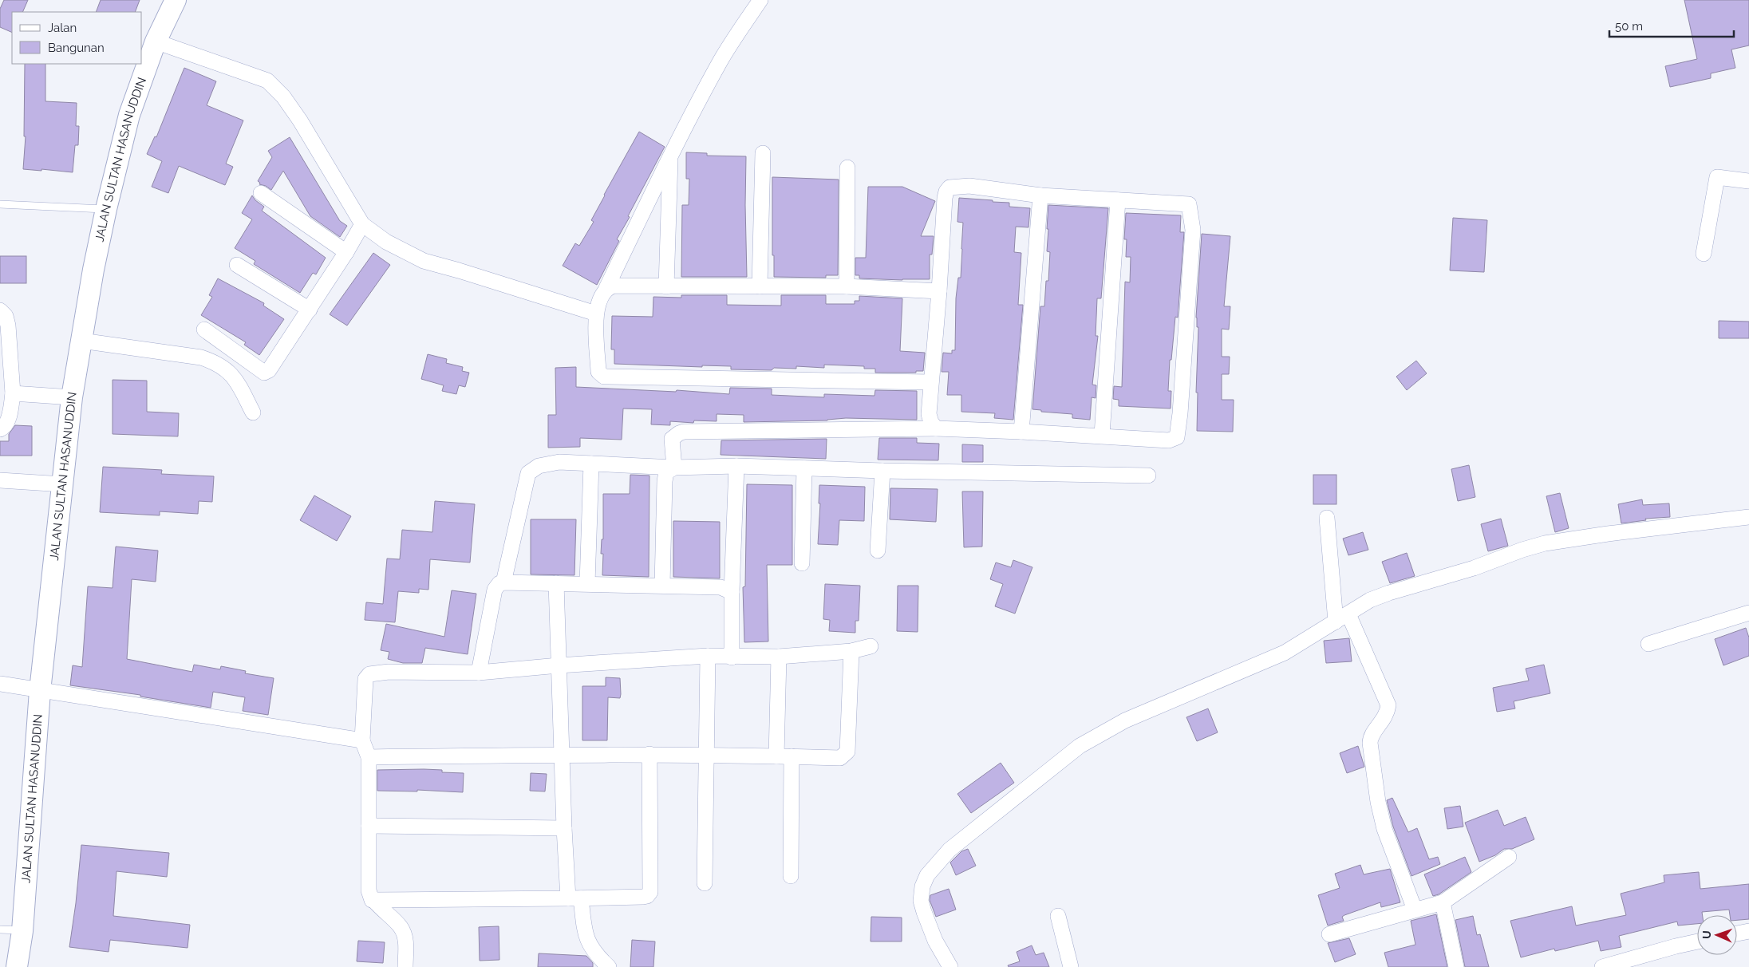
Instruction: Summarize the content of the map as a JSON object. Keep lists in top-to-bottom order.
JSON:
{
  "streets": {
    "street": ["JALAN SULTAN HASANUDDIN"]
  },
  "legend": ["Jalan", "Bangunan"],
  "scale_bar": "50 m",
  "north": "left"
}
